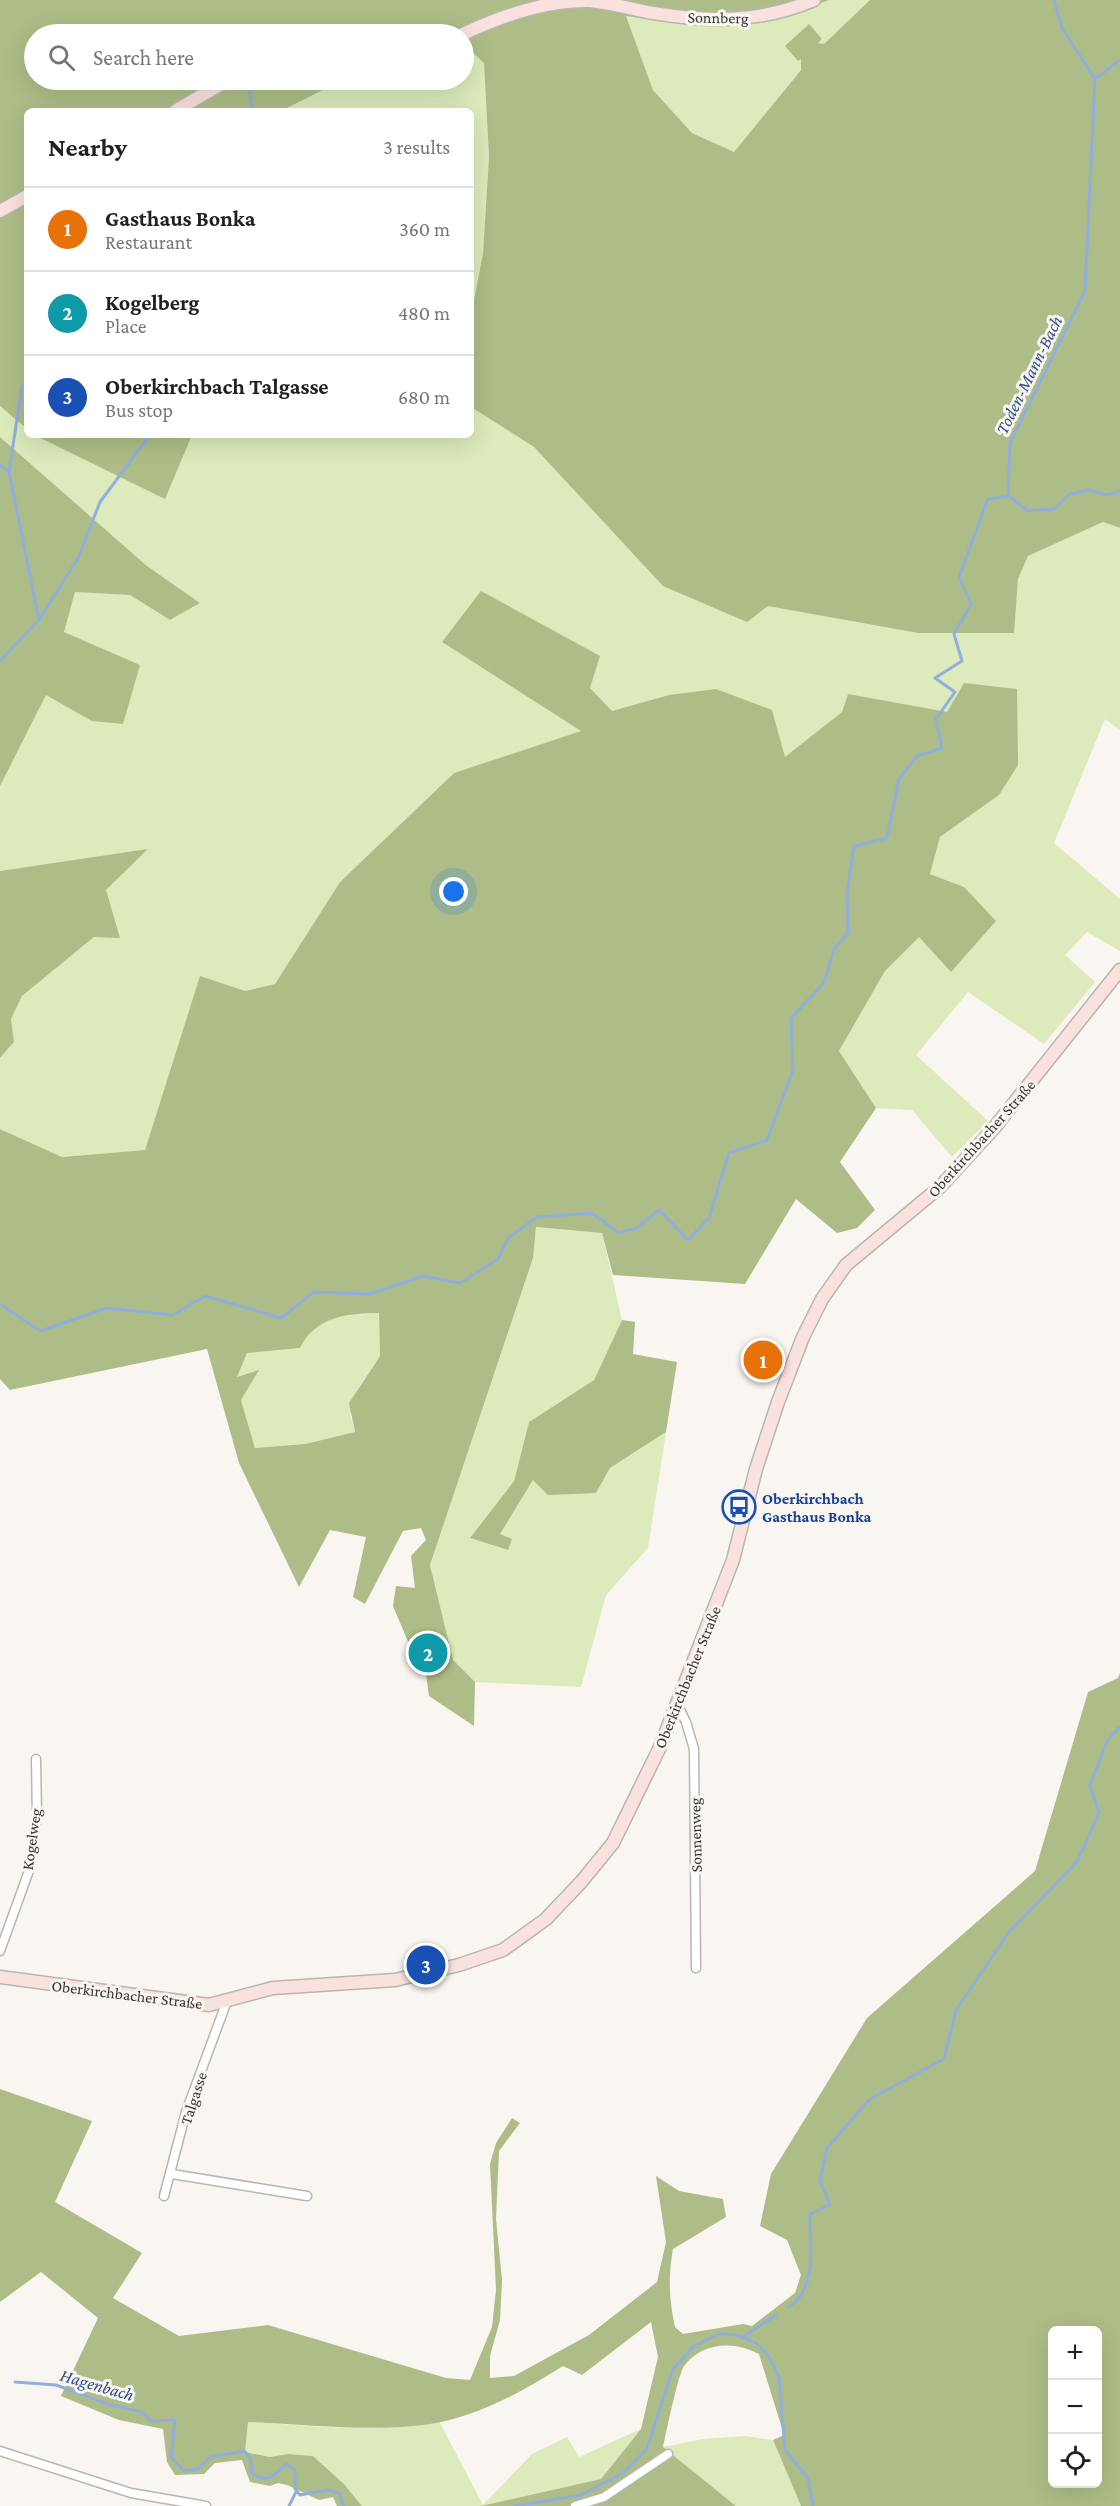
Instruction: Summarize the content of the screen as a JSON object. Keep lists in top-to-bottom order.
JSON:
{
  "streets": {
    "street": [
      "Sonnberg",
      "Oberkirchbacher Straße",
      "Sonnenweg",
      "Kogelweg",
      "Talgasse"
    ]
  },
  "crossings": [
    ["Oberkirchbacher Straße", "Sonnenweg"],
    ["Oberkirchbacher Straße", "Talgasse"]
  ],
  "water": ["Toden-Mann-Bach", "Hagenbach"],
  "places": {
    "bus stop": ["Oberkirchbach Gasthaus Bonka"]
  },
  "page": {
    "search": "Search here",
    "heading": ["Nearby", "3 results"],
    "list": [
      {
        "mark": "1",
        "name": "Gasthaus Bonka",
        "note": "Restaurant",
        "value": "360 m"
      },
      {
        "mark": "2",
        "name": "Kogelberg",
        "note": "Place",
        "value": "480 m"
      },
      {
        "mark": "3",
        "name": "Oberkirchbach Talgasse",
        "note": "Bus stop",
        "value": "680 m"
      }
    ],
    "pins": ["1", "2", "3"],
    "map_buttons": ["+", "−"]
  }
}
